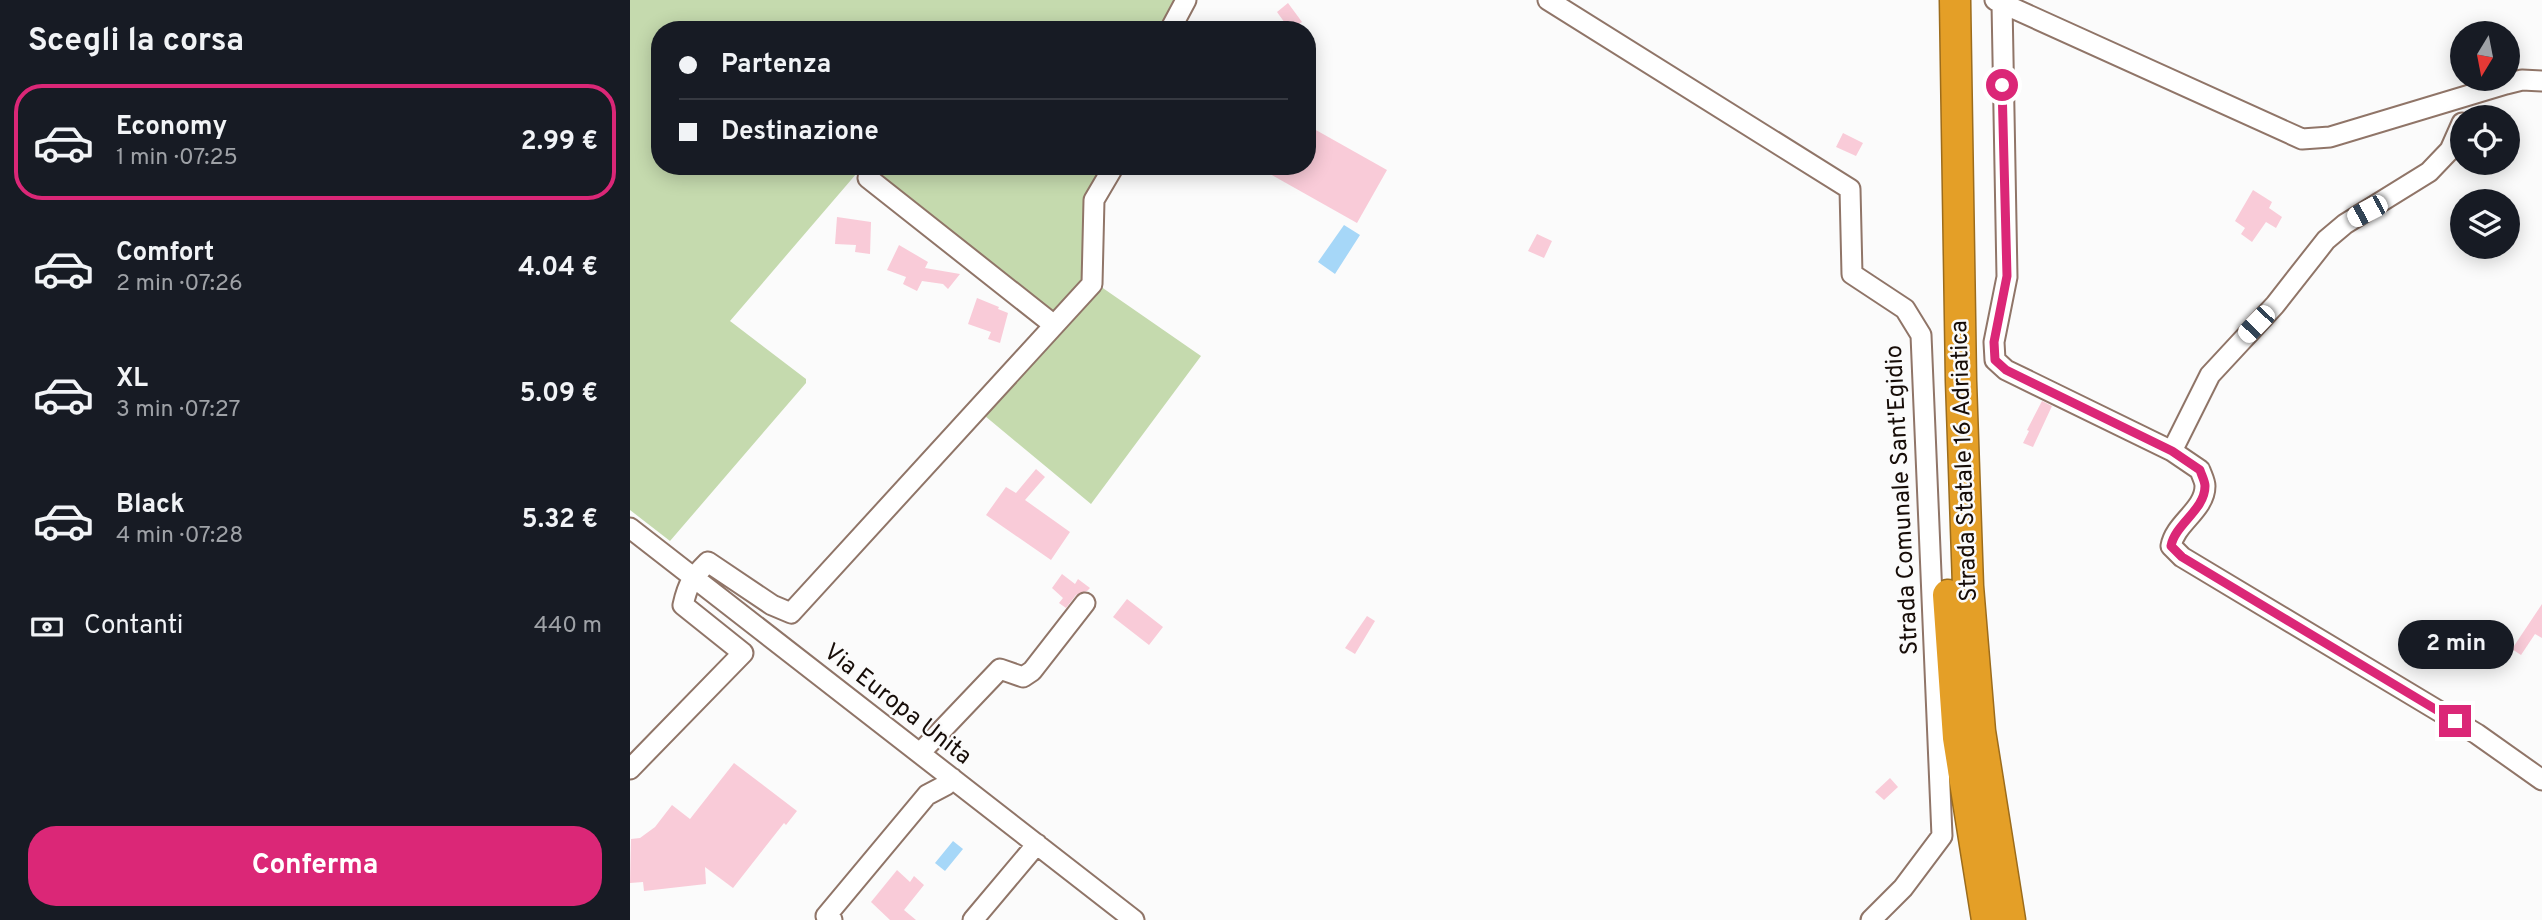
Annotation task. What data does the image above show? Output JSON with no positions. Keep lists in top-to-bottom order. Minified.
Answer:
{"streets":{"highway":["Strada Statale 16 Adriatica"],"street":["Strada Comunale Sant'Egidio","Via Europa Unita"]},"north":"bottom","page":{"heading":"Scegli la corsa","banner":["Partenza","Destinazione"],"list":[{"name":"Economy","note":"1 min · 07:25","value":"2.99 €"},{"name":"Comfort","note":"2 min · 07:26","value":"4.04 €"},{"name":"XL","note":"3 min · 07:27","value":"5.09 €"},{"name":"Black","note":"4 min · 07:28","value":"5.32 €"}],"pay":["Contanti","440 m"],"bubble":"2 min","buttons":"Conferma"}}
